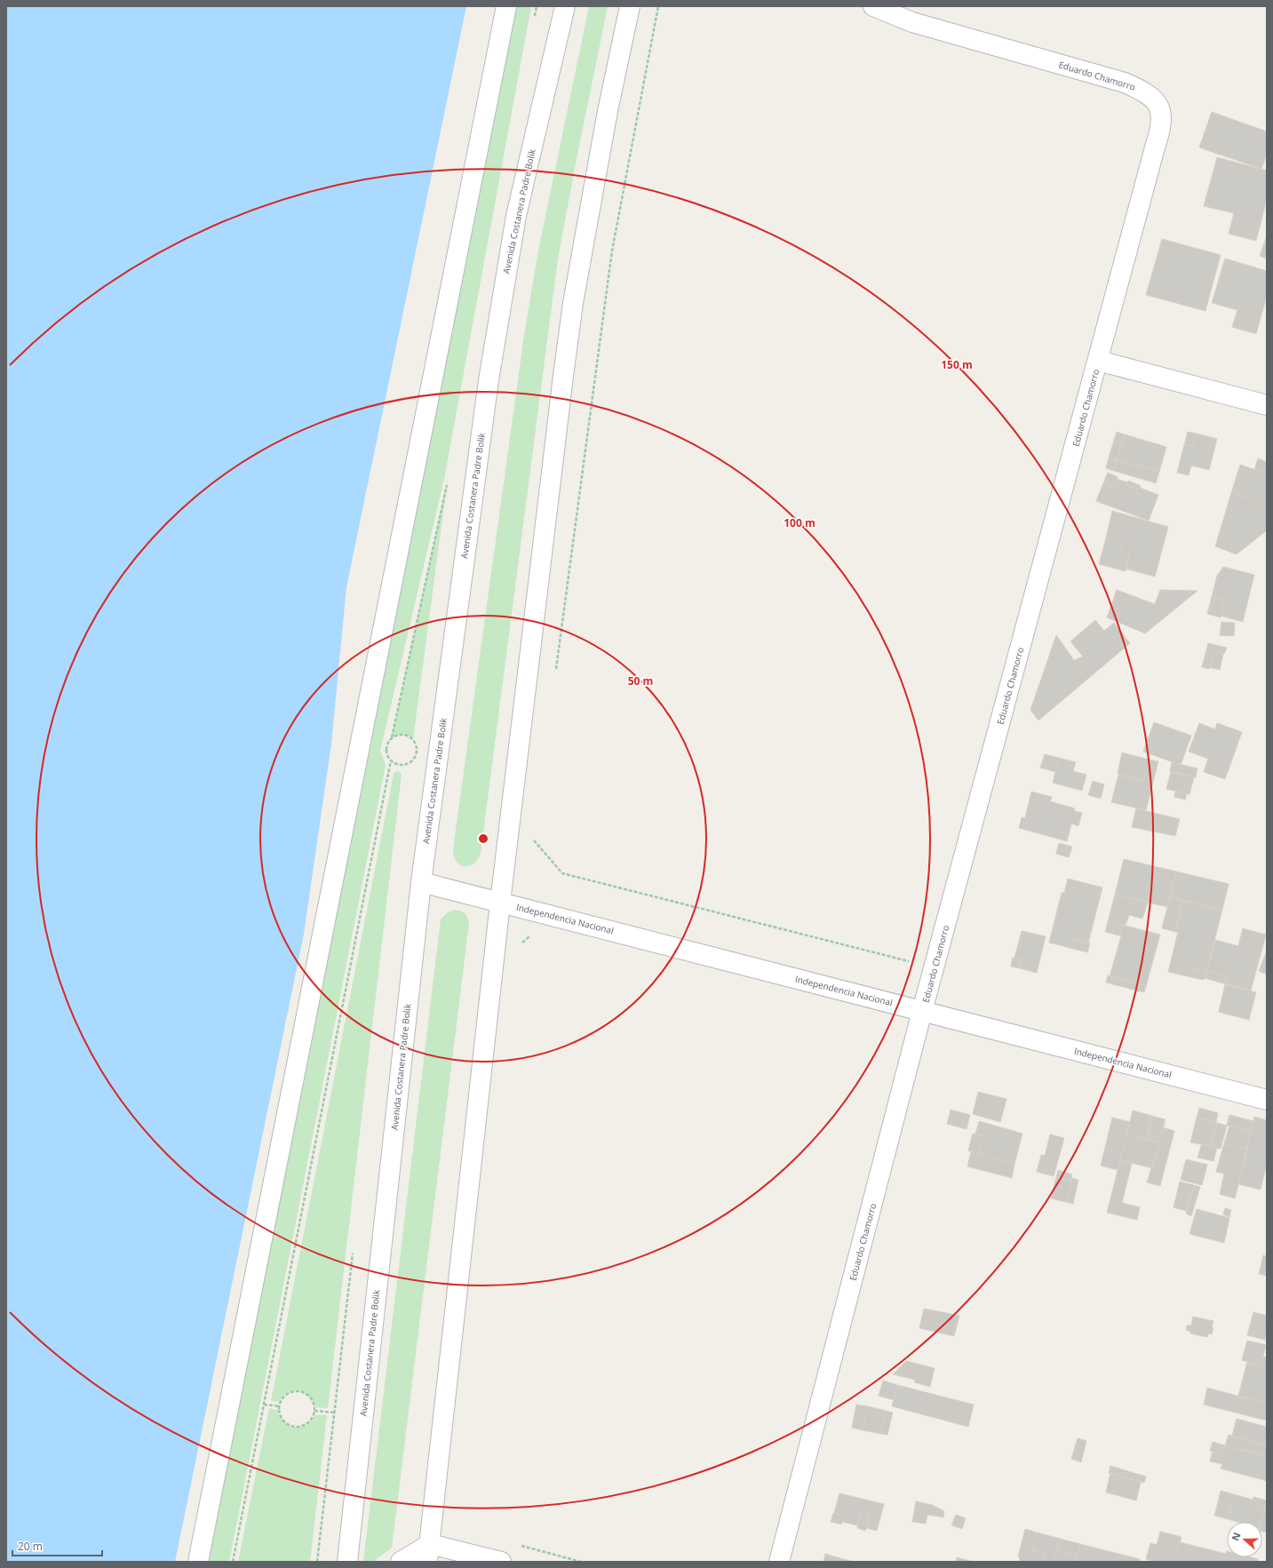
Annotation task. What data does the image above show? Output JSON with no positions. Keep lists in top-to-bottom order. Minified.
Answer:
{"streets":{"street":["Eduardo Chamorro","Avenida Costanera Padre Bolik","Independencia Nacional"]},"crossings":[["Eduardo Chamorro","Independencia Nacional"],["Avenida Costanera Padre Bolik","Independencia Nacional"]],"scale_bar":"20 m","north":"left","rings":["150 m","100 m","50 m"]}
